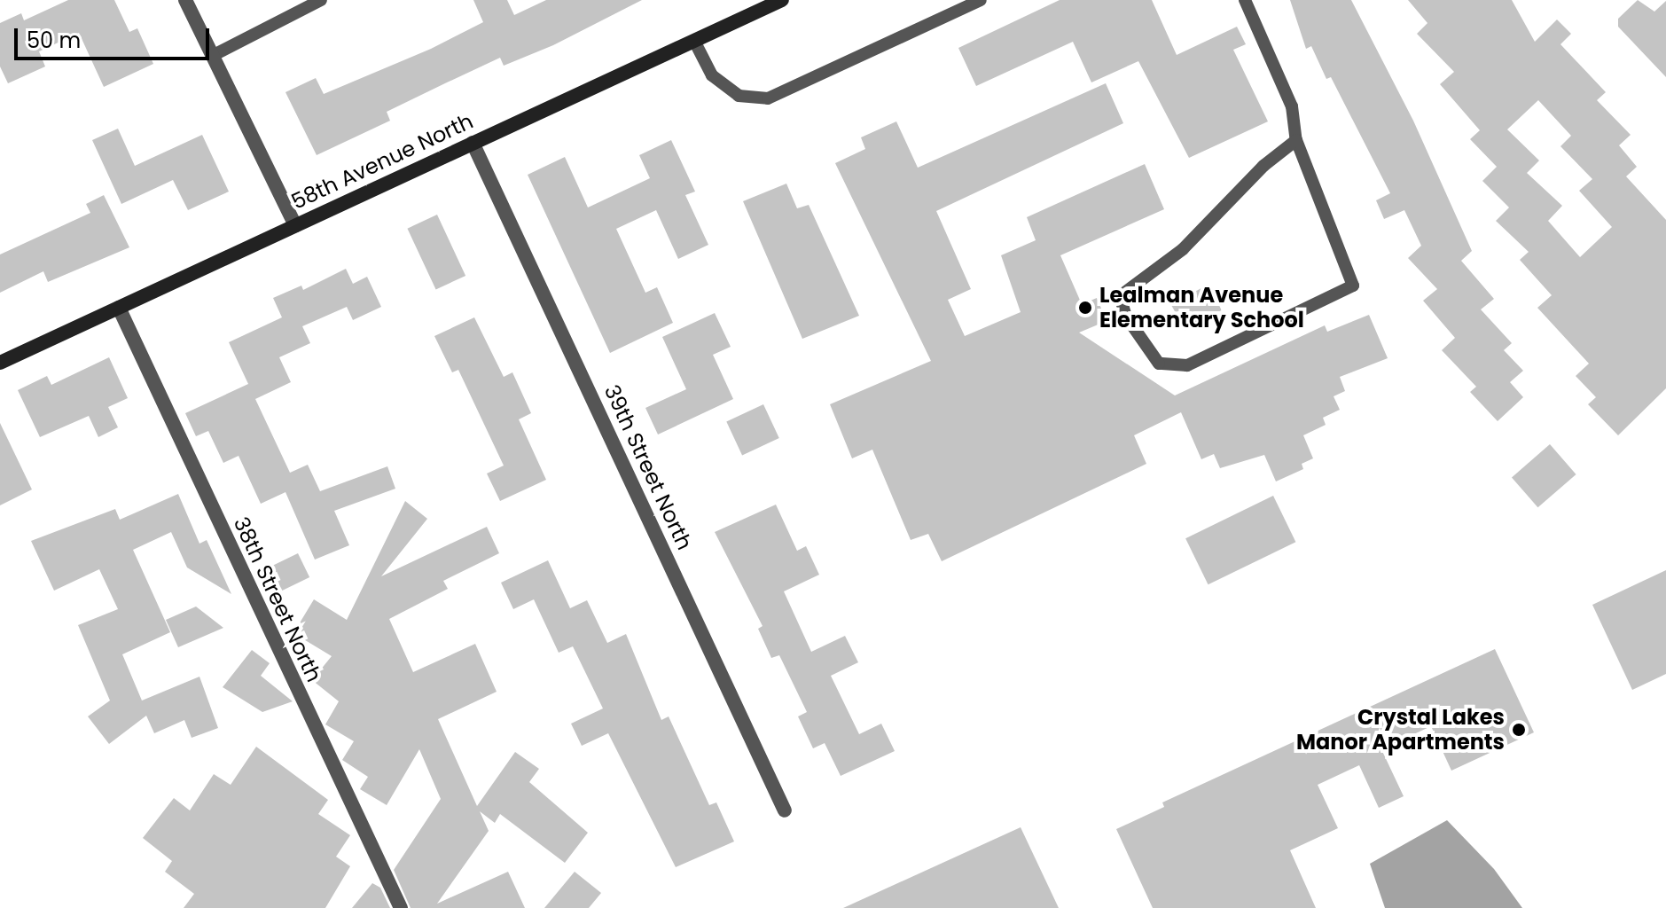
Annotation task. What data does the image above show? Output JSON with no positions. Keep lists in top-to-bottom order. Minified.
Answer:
{"streets":{"street":["58th Avenue North","39th Street North","38th Street North"]},"crossings":[["58th Avenue North","39th Street North"],["58th Avenue North","38th Street North"]],"places":["Lealman Avenue Elementary School","Crystal Lakes Manor Apartments"],"scale_bar":"50 m"}
